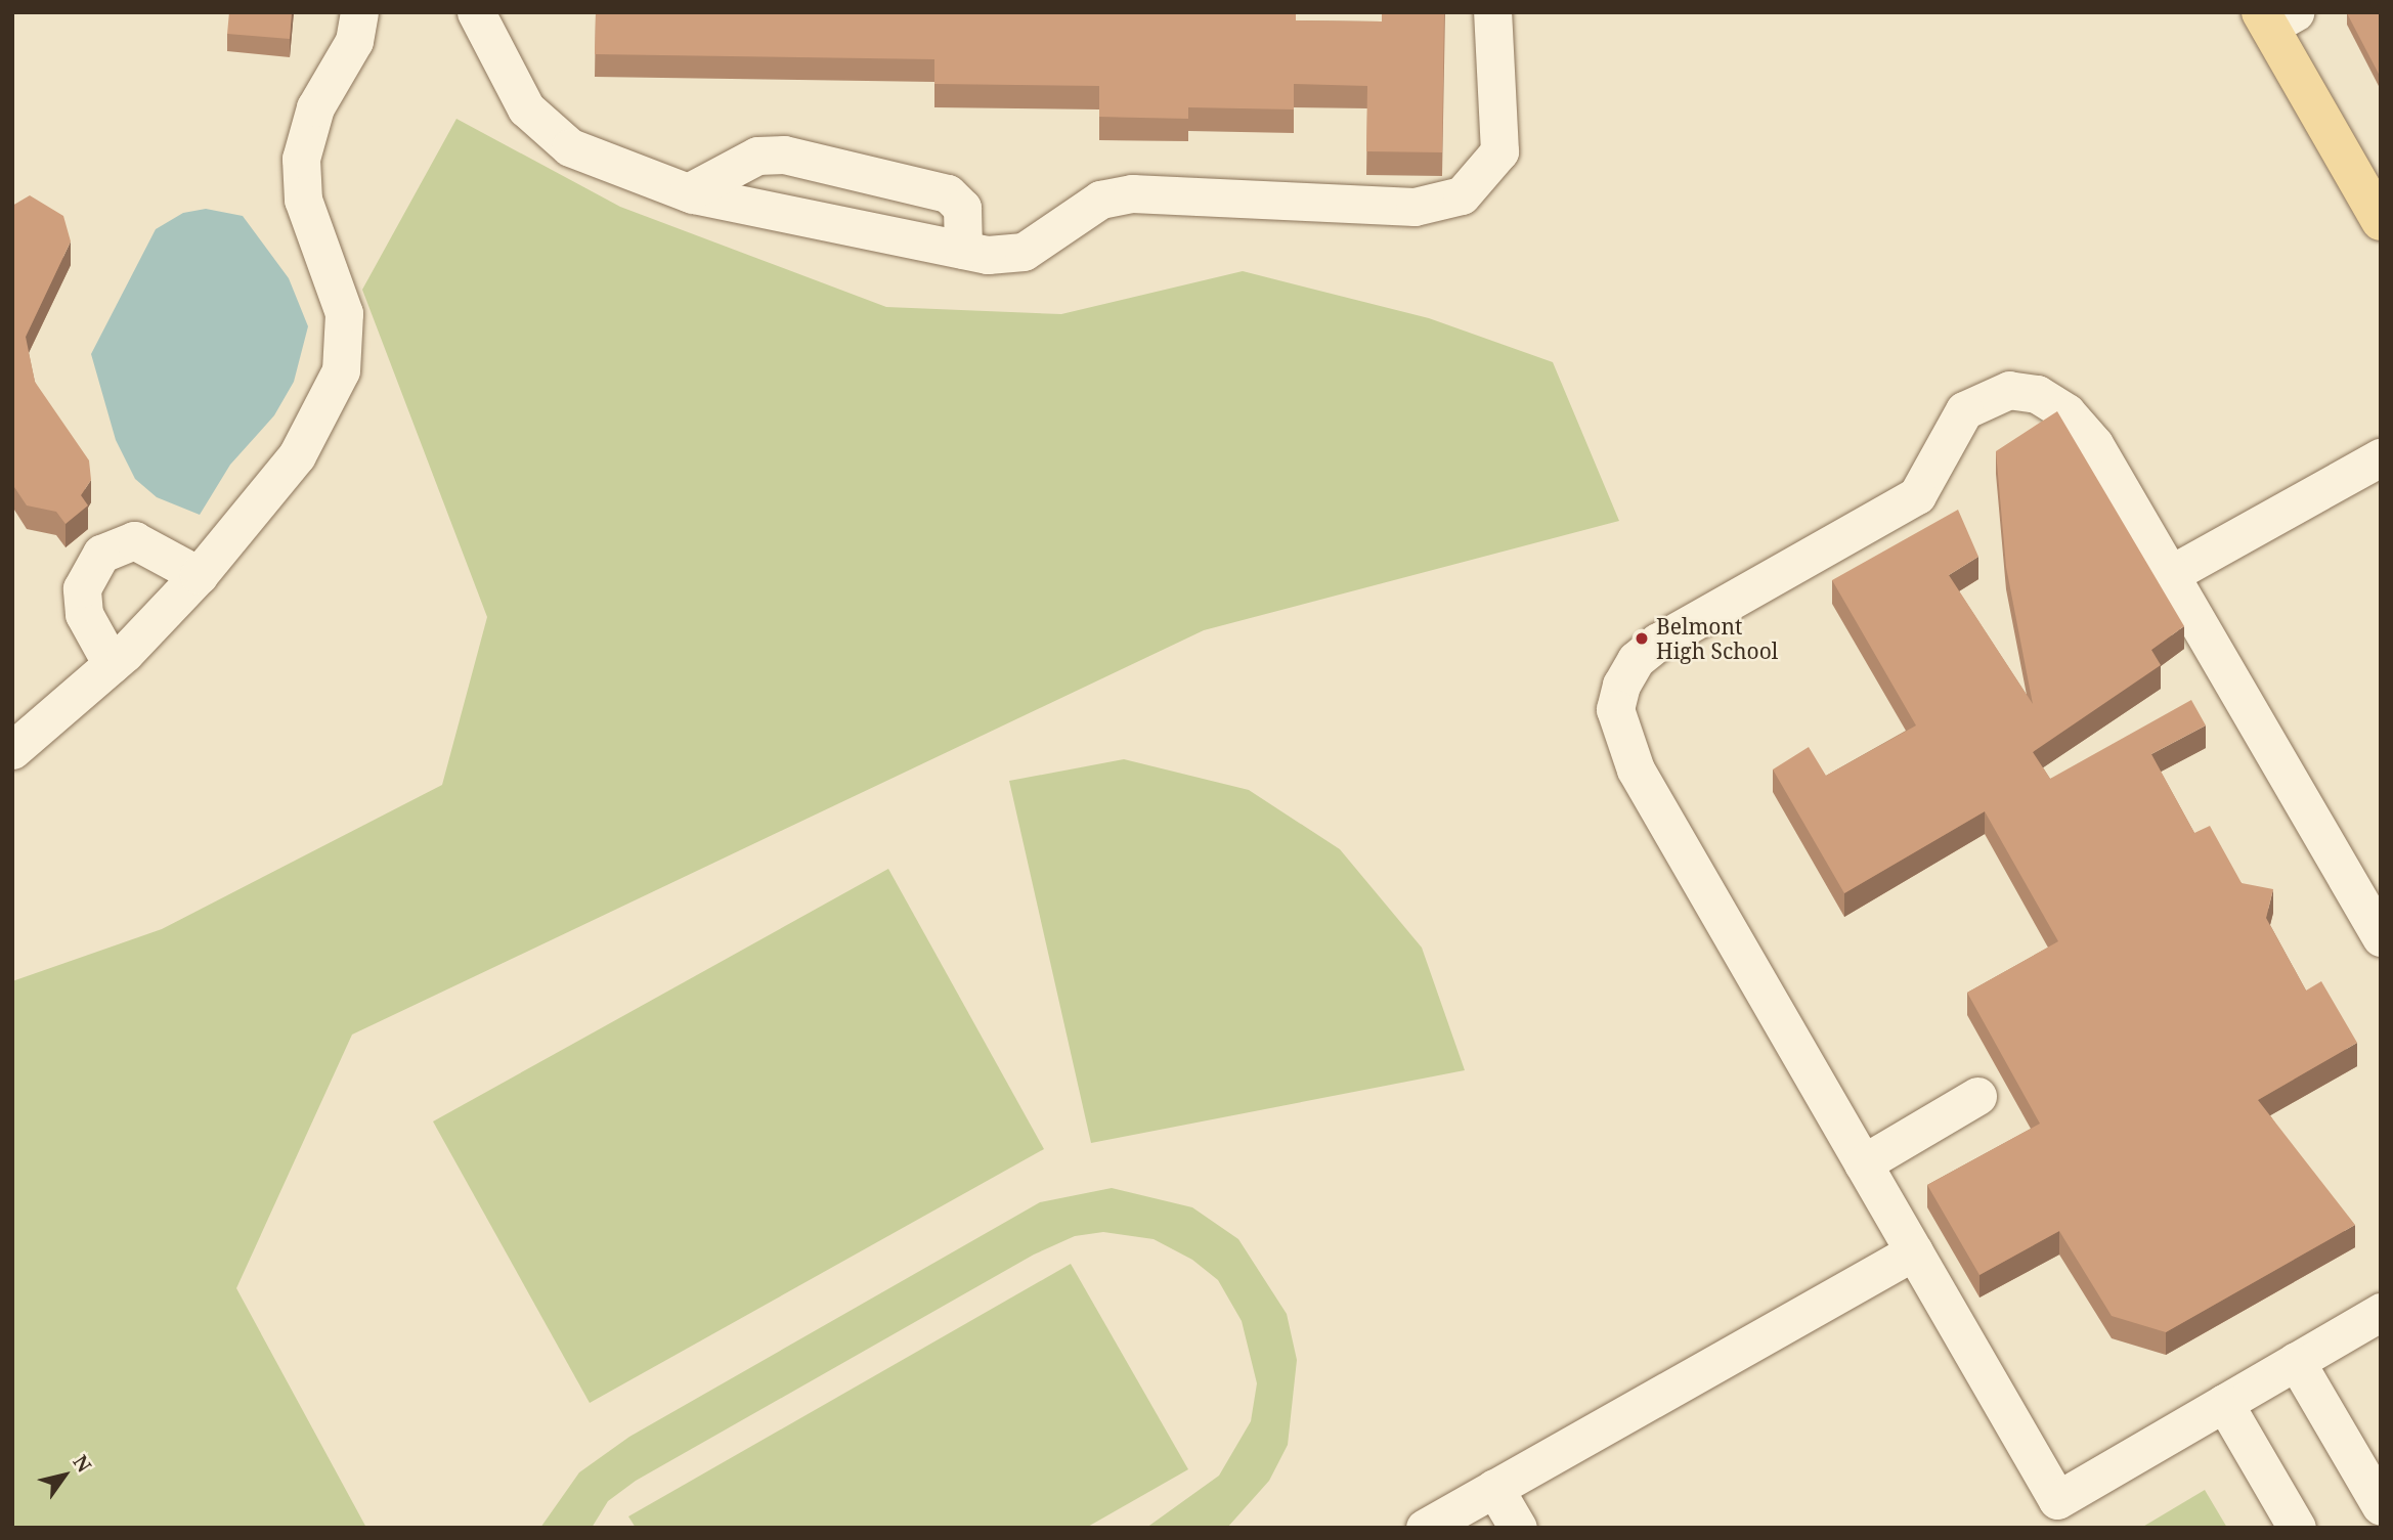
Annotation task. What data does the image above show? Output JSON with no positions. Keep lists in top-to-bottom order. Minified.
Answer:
{"places":["Belmont High School"],"north":"top right"}
